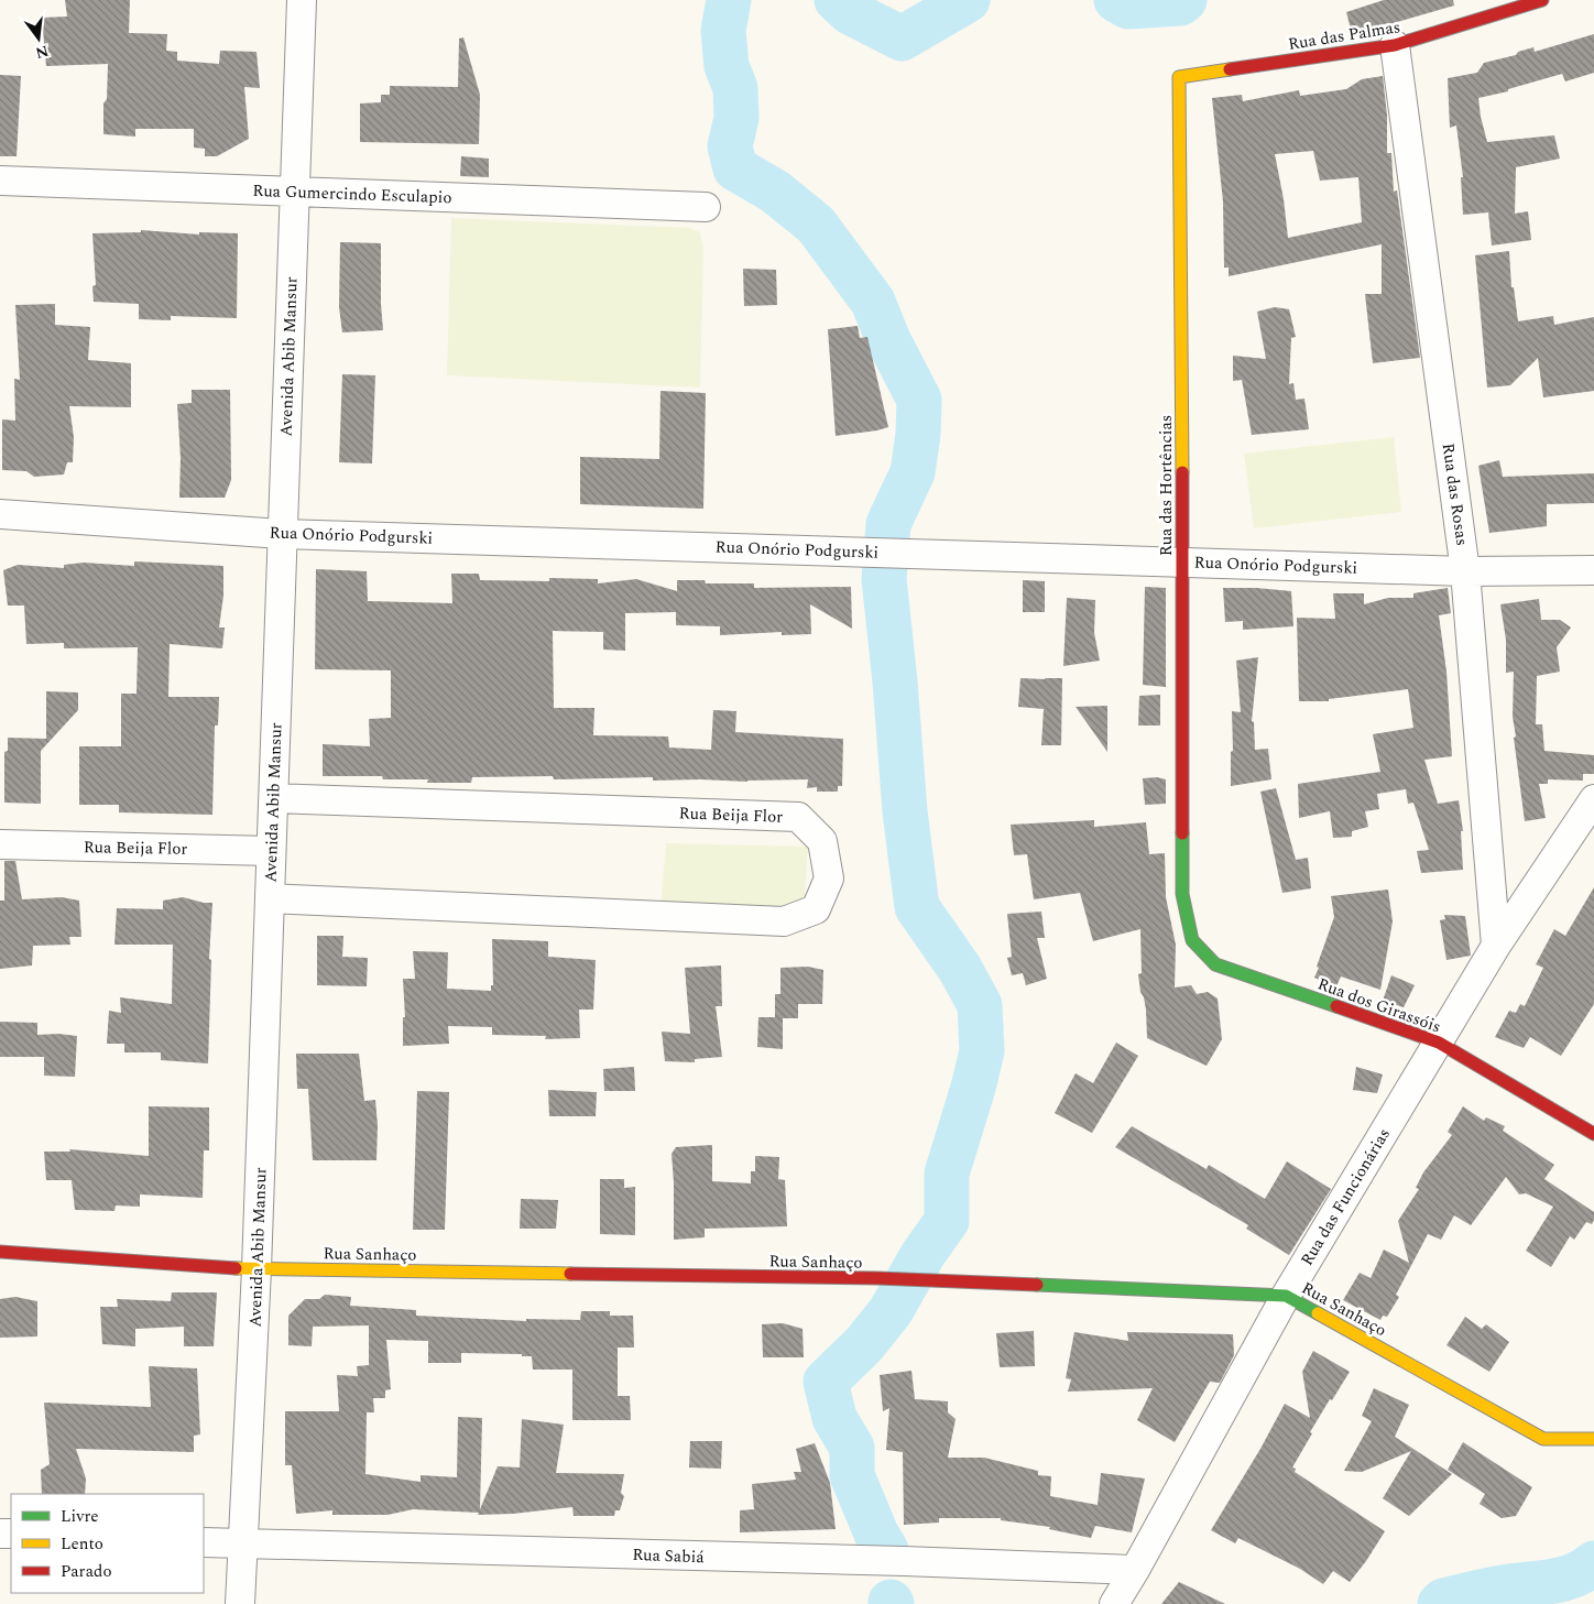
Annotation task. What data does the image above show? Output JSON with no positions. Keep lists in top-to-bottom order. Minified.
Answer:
{"streets":{"street":["Rua das Palmas","Rua Gumercindo Esculapio","Avenida Abib Mansur","Rua das Hortências","Rua das Rosas","Rua Onório Podgurski","Rua Beija Flor","Rua dos Girassóis","Rua das Funcionárias","Rua Sanhaço","Rua Sabiá"]},"crossings":[["Rua das Palmas","Rua das Hortências"],["Rua das Palmas","Rua das Rosas"],["Rua Gumercindo Esculapio","Avenida Abib Mansur"],["Avenida Abib Mansur","Rua Onório Podgurski"],["Avenida Abib Mansur","Rua Beija Flor"],["Avenida Abib Mansur","Rua Sanhaço"],["Avenida Abib Mansur","Rua Sabiá"],["Rua das Hortências","Rua Onório Podgurski"],["Rua das Hortências","Rua dos Girassóis"],["Rua das Rosas","Rua Onório Podgurski"],["Rua das Rosas","Rua das Funcionárias"],["Rua dos Girassóis","Rua das Funcionárias"],["Rua das Funcionárias","Rua Sanhaço"],["Rua das Funcionárias","Rua Sabiá"]],"legend":["Livre","Lento","Parado"],"north":"bottom"}
